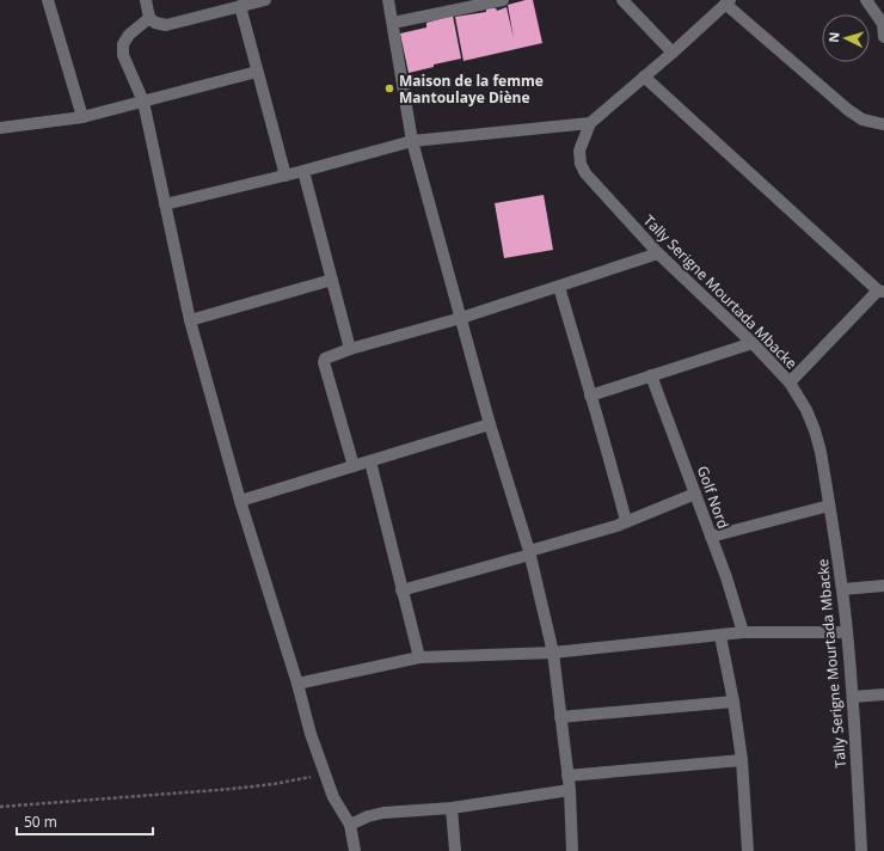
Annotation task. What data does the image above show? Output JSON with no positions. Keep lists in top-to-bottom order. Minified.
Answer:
{"streets":{"street":["Tally Serigne Mourtada Mbacke","Golf Nord"]},"places":["Maison de la femme Mantoulaye Diène"],"scale_bar":"50 m","north":"left"}
